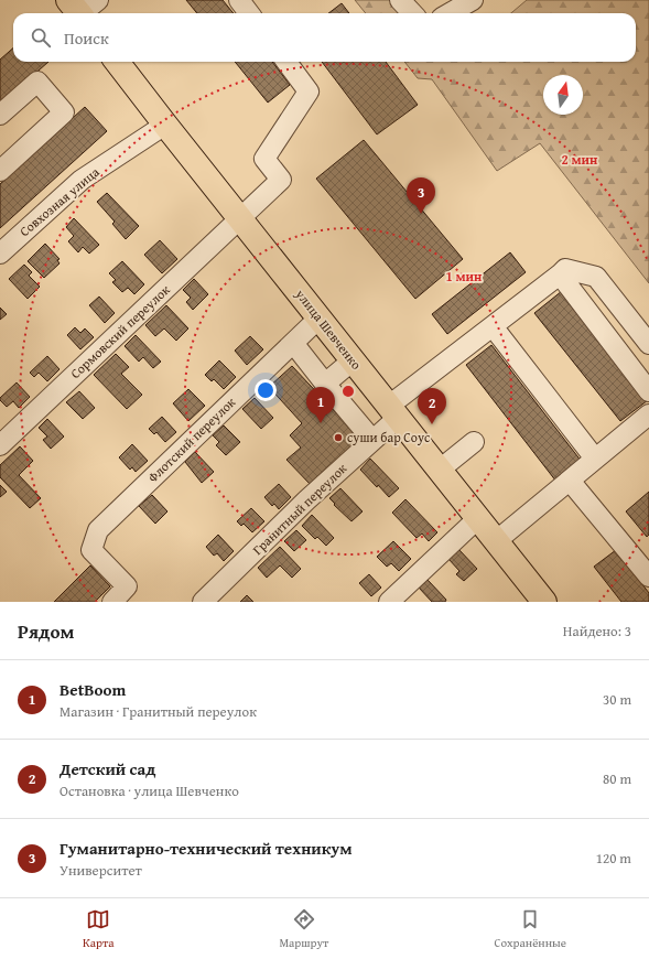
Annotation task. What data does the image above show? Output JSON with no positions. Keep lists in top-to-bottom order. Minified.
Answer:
{"streets":{"main road":["улица Шевченко"],"street":["Совхозная улица","Сормовский переулок","Флотский переулок","Гранитный переулок"]},"crossings":[["Совхозная улица","улица Шевченко"],["улица Шевченко","Сормовский переулок"],["улица Шевченко","Флотский переулок"],["улица Шевченко","Гранитный переулок"]],"places":["суши бар Соус"],"north":"top","page":{"search":"Поиск","pins":["3","1","2"],"heading":["Рядом","Найдено: 3"],"list":[{"mark":"1","name":"BetBoom","note":"Магазин · Гранитный переулок","value":"30 m"},{"mark":"2","name":"Детский сад","note":"Остановка · улица Шевченко","value":"80 m"},{"mark":"3","name":"Гуманитарно-технический техникум","note":"Университет","value":"120 m"}],"nav":["Карта","Маршрут","Сохранённые"]},"rings":["2 мин","1 мин"]}
